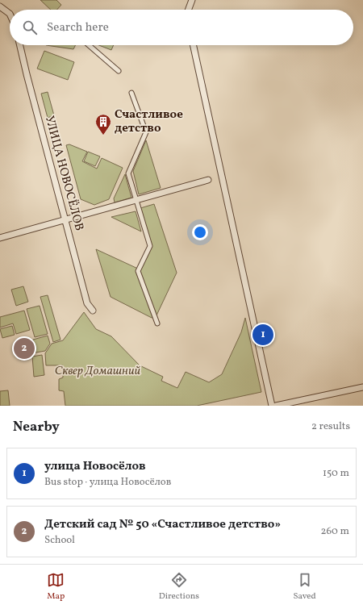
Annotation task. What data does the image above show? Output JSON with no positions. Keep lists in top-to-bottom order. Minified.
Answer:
{"streets":{"street":["УЛИЦА НОВОСЁЛОВ"]},"parks":["Сквер Домашний"],"places":{"building":["Счастливое детство"]},"page":{"search":"Search here","pins":["1","2"],"heading":["Nearby","2 results"],"list":[{"mark":"1","name":"улица Новосёлов","note":"Bus stop · улица Новосёлов","value":"150 m"},{"mark":"2","name":"Детский сад № 50 «Счастливое детство»","note":"School","value":"260 m"}],"nav":["Map","Directions","Saved"]}}
